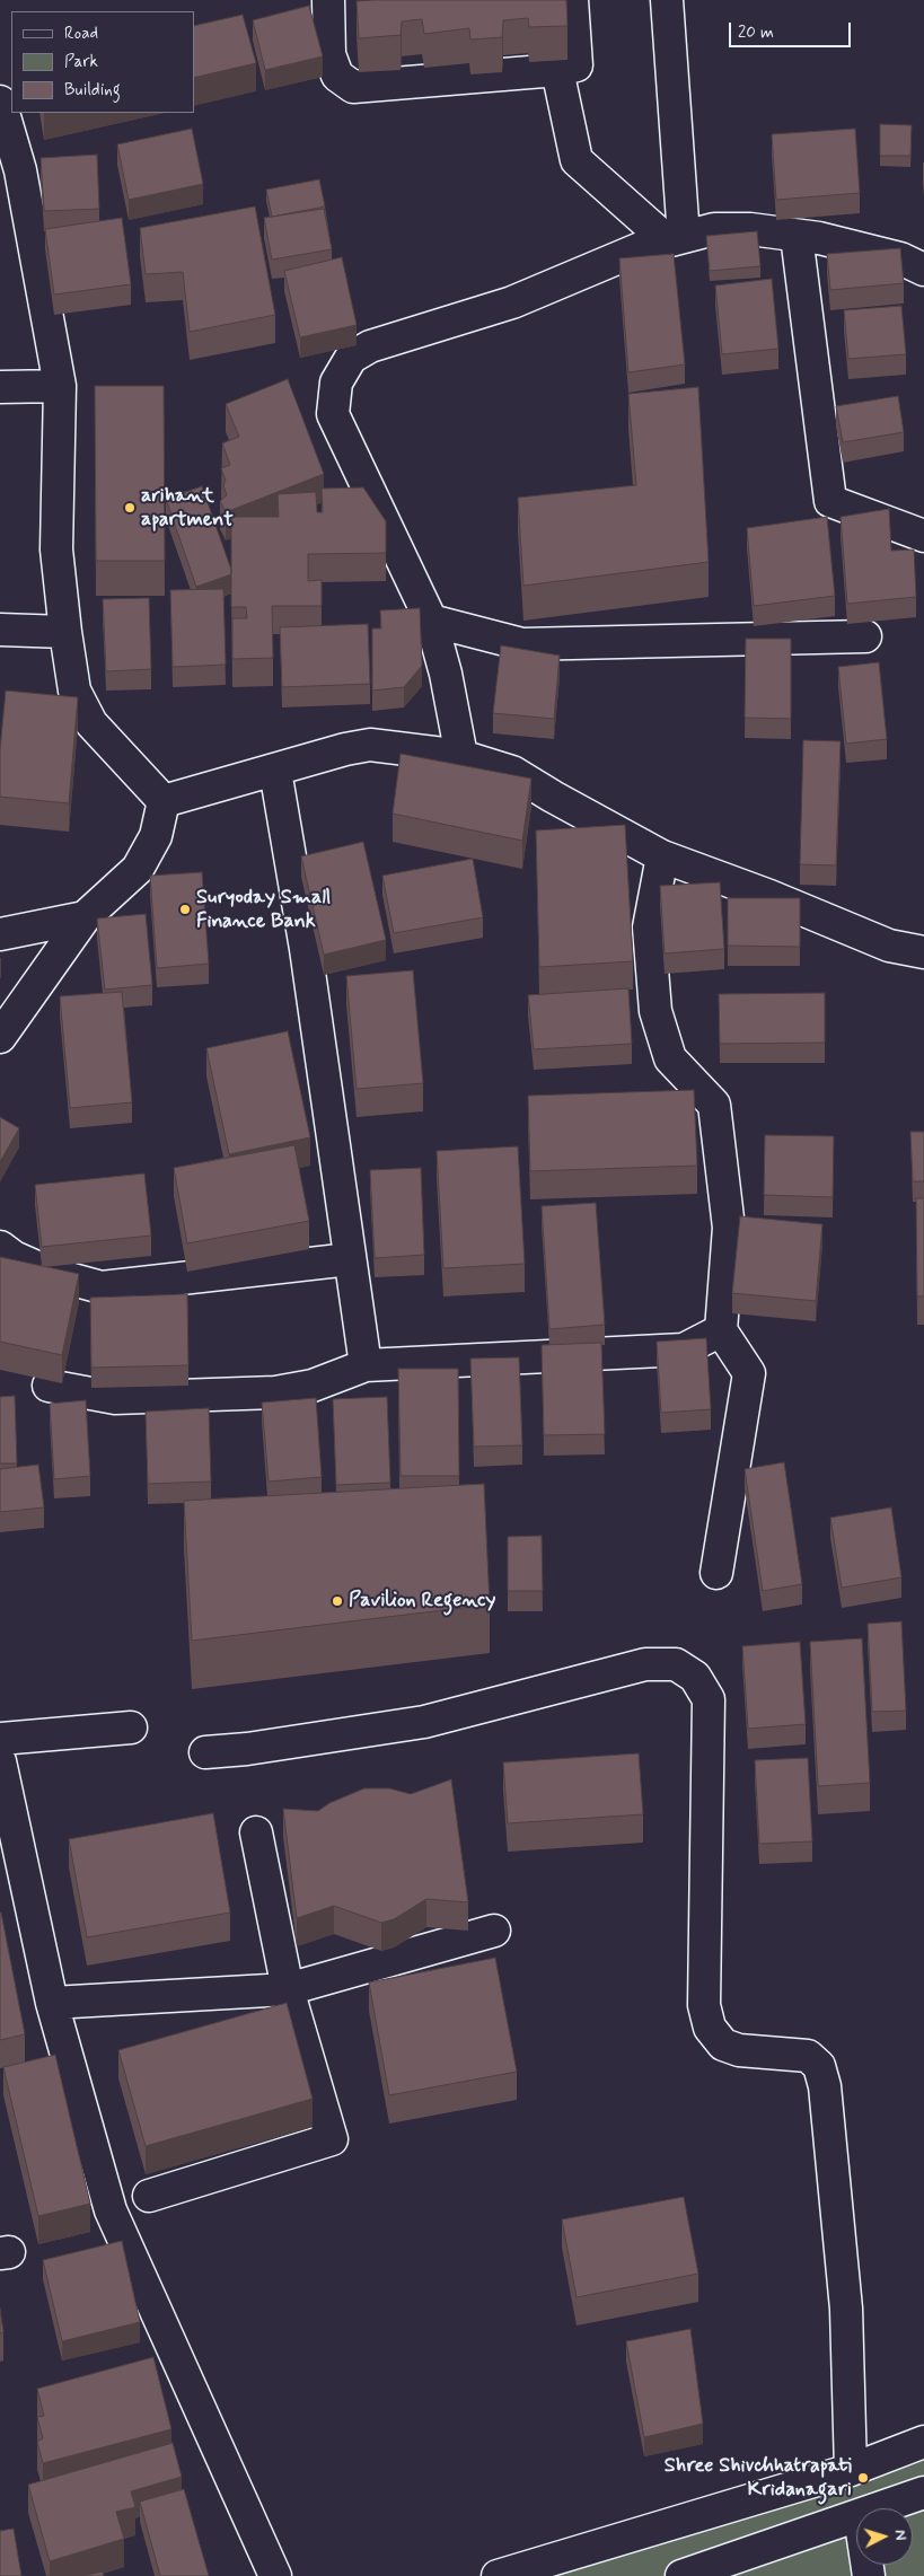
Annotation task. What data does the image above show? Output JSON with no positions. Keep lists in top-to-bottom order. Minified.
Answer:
{"places":["arihant apartment","Suryoday Small Finance Bank","Pavilion Regency","Shree Shivchhatrapati Kridanagari"],"legend":["Road","Park","Building"],"scale_bar":"20 m","north":"right"}
